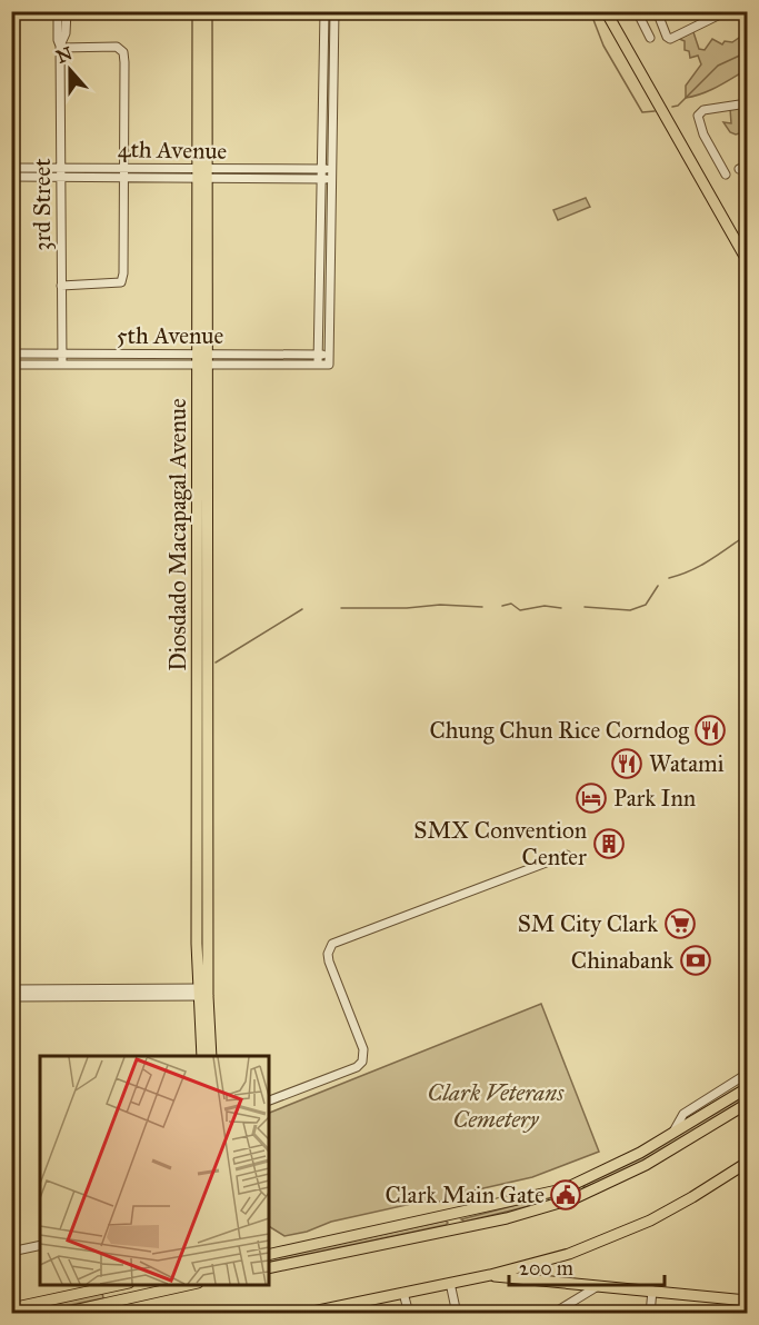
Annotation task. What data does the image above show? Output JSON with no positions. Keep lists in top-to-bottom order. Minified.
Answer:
{"streets":{"main road":["Diosdado Macapagal Avenue"],"street":["4th Avenue","3rd Street","5th Avenue"]},"crossings":[["4th Avenue","3rd Street"],["4th Avenue","Diosdado Macapagal Avenue"],["3rd Street","5th Avenue"],["5th Avenue","Diosdado Macapagal Avenue"]],"parks":["Clark Veterans Cemetery"],"places":{"restaurant":["Chung Chun Rice Corndog","Watami"],"hotel":["Park Inn"],"building":["SMX Convention Center"],"supermarket":["SM City Clark"],"bank":["Chinabank"],"public building":["Clark Main Gate"]},"scale_bar":"200 m","north":"top"}
